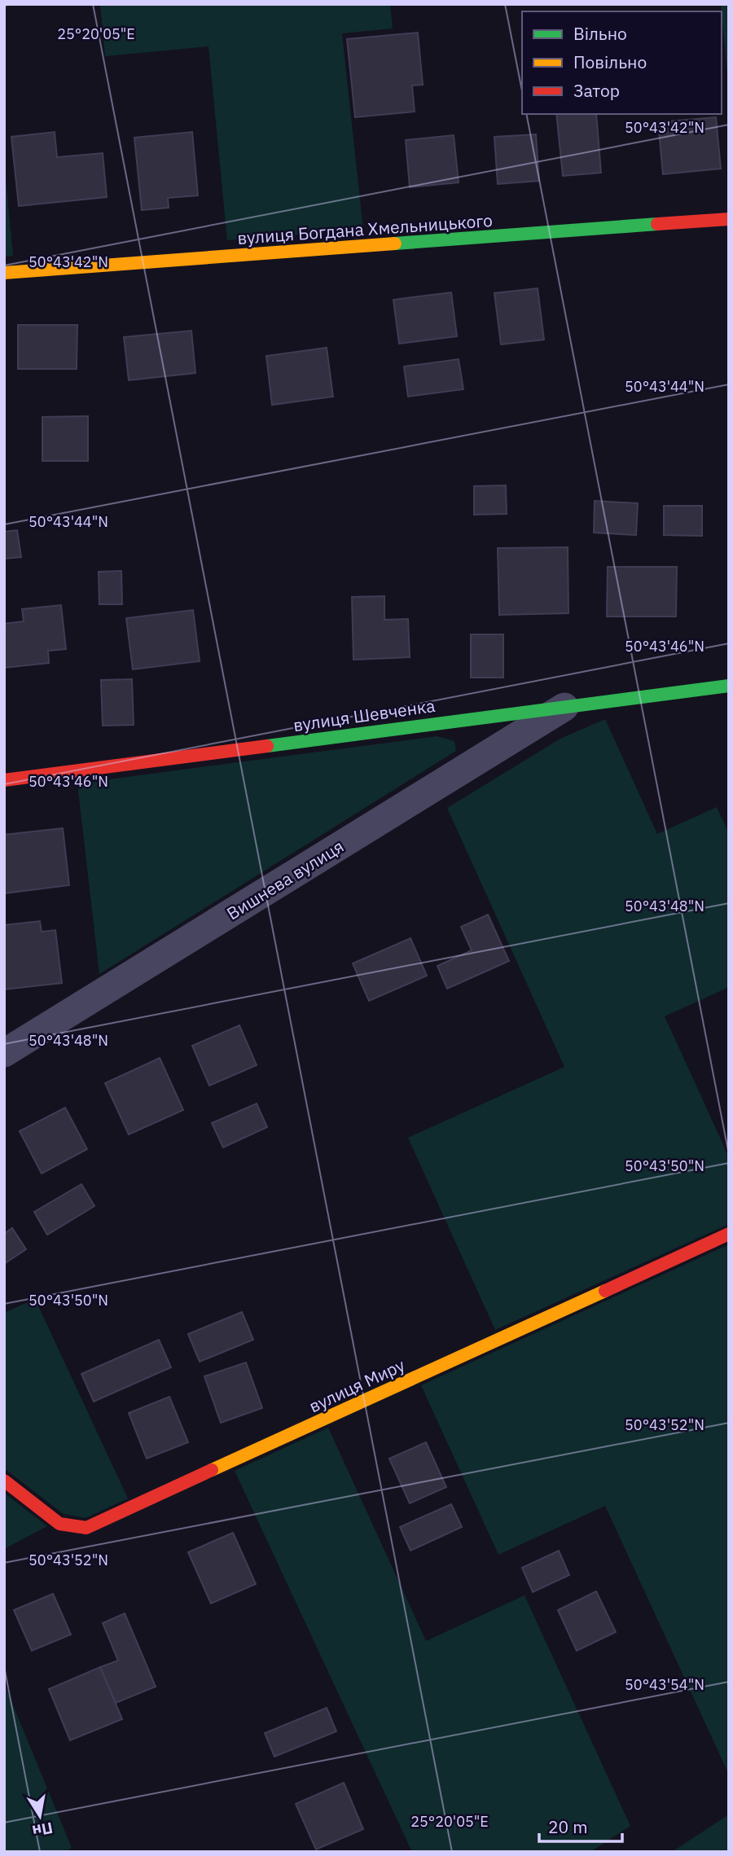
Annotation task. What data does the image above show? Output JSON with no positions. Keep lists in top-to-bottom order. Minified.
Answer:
{"streets":{"street":["вулиця Богдана Хмельницького","вулиця Шевченка","Вишнева вулиця","вулиця Миру"]},"crossings":[["вулиця Шевченка","Вишнева вулиця"]],"legend":["Вільно","Повільно","Затор"],"scale_bar":"20 m","north":"bottom","coordinates":["25°20'05\"E","50°43'42\"N","50°43'44\"N","50°43'46\"N","50°43'48\"N","50°43'50\"N","50°43'52\"N","50°43'54\"N"]}
